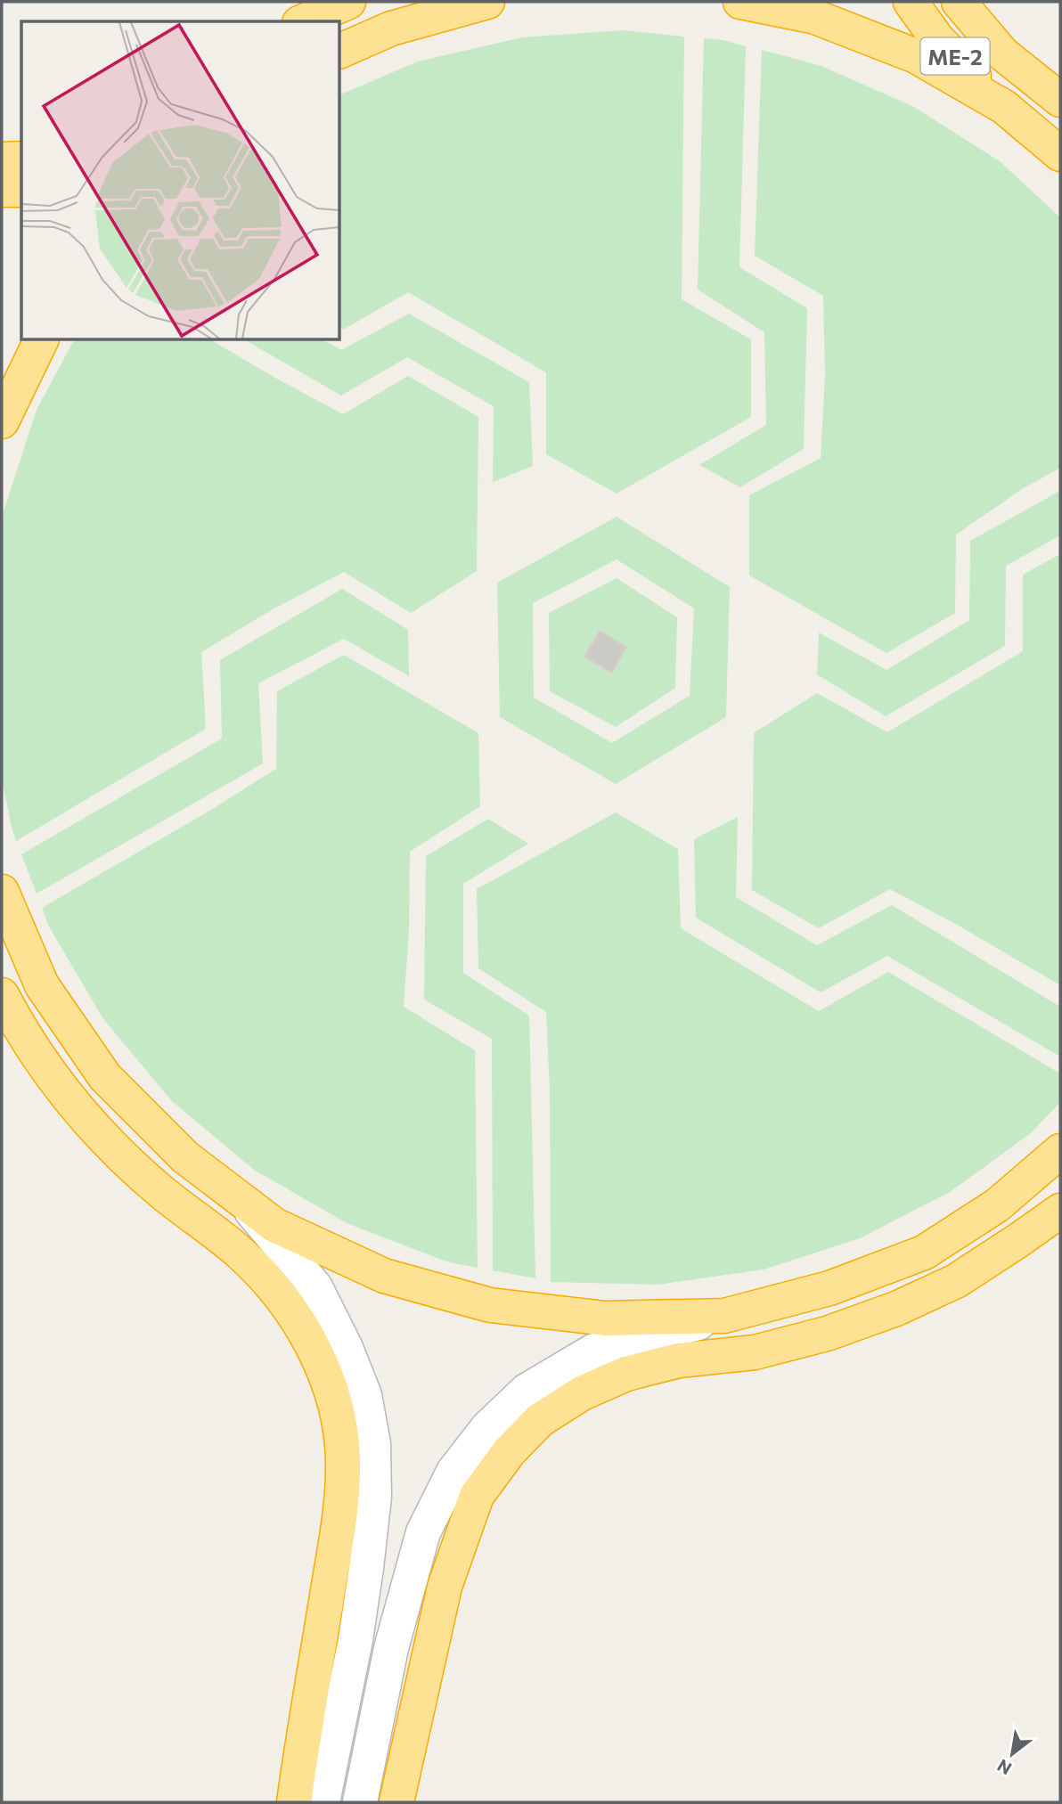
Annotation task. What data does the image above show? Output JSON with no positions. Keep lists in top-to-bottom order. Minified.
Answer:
{"streets":{"highway":["ME-2"]},"north":"bottom left"}
